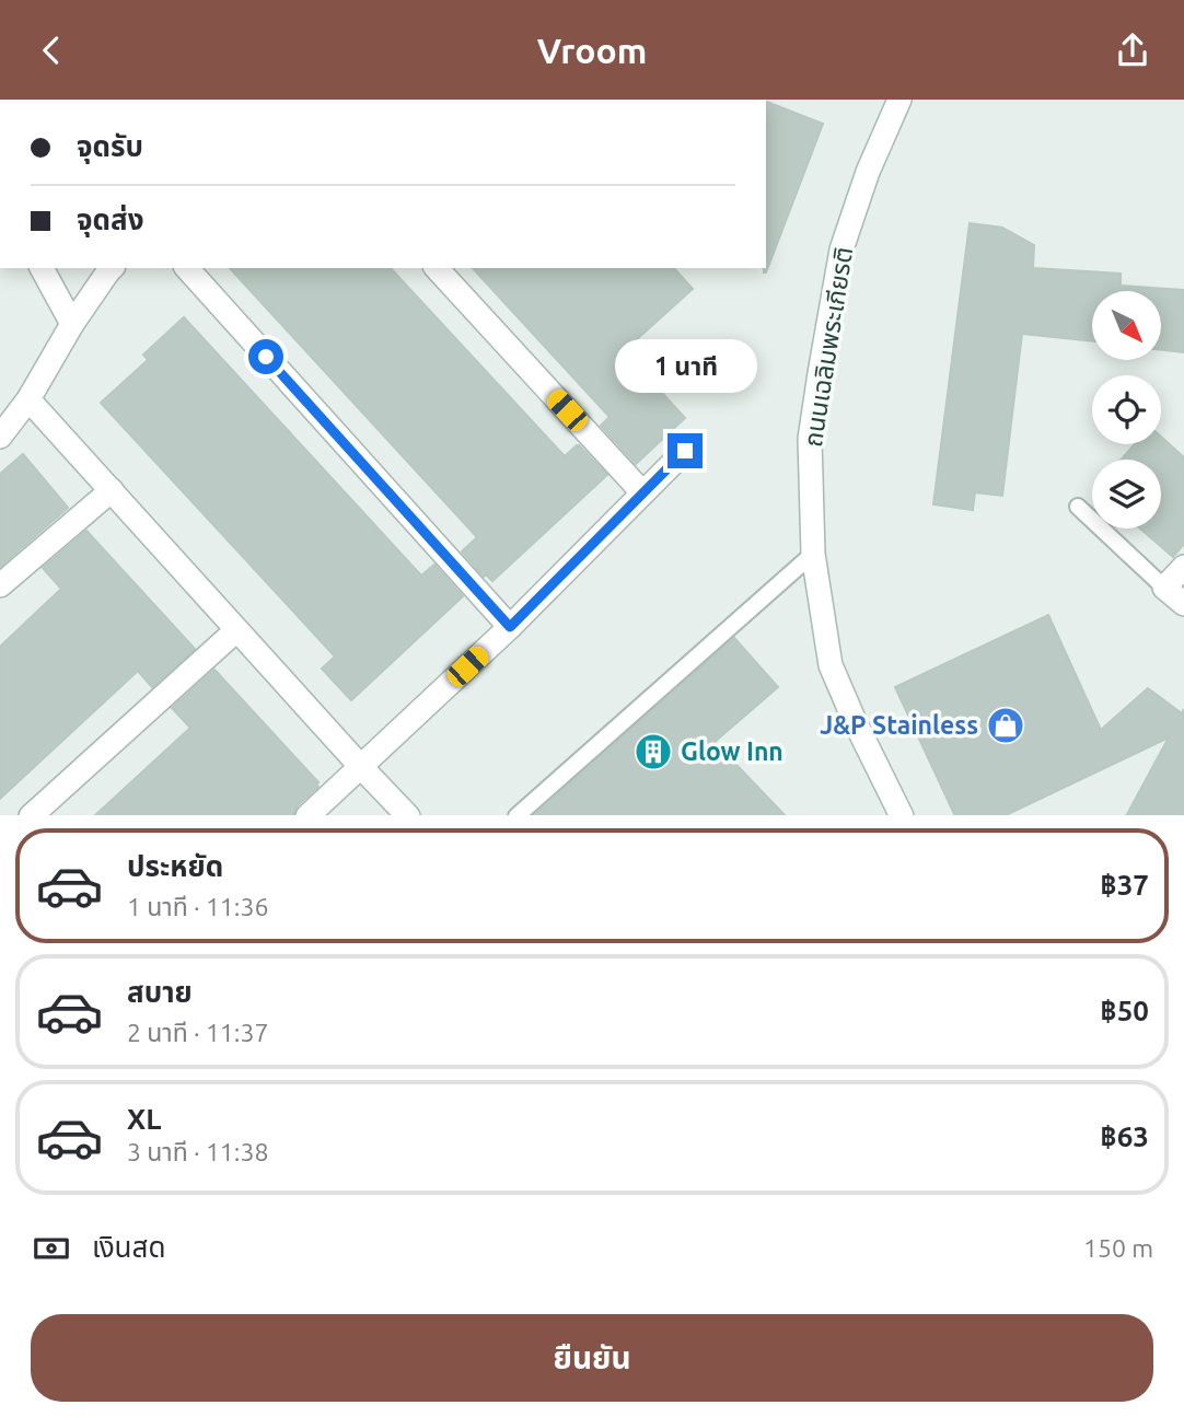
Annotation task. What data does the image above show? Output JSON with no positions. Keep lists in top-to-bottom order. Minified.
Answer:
{"streets":{"street":["ถนนเฉลิมพระเกียรติ"]},"places":{"shop":["J&P Stainless"],"building":["Glow Inn"]},"north":"bottom right","page":{"header":"Vroom","banner":["จุดรับ","จุดส่ง"],"bubble":"1 นาที","list":[{"name":"ประหยัด","note":"1 นาที · 11:36","value":"฿37"},{"name":"สบาย","note":"2 นาที · 11:37","value":"฿50"},{"name":"XL","note":"3 นาที · 11:38","value":"฿63"}],"pay":["เงินสด","150 m"],"buttons":"ยืนยัน"}}
